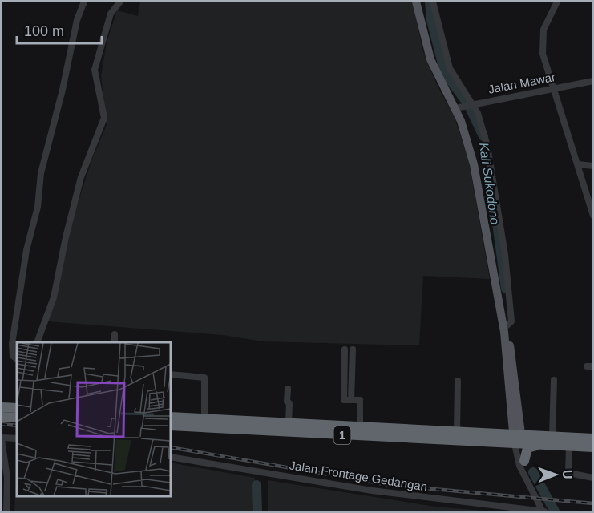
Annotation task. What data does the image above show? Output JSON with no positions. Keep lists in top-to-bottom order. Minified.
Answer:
{"streets":{"highway":["1"],"street":["Jalan Mawar","Jalan Frontage Gedangan"]},"water":["Kali Sukodono"],"scale_bar":"100 m","north":"right"}
